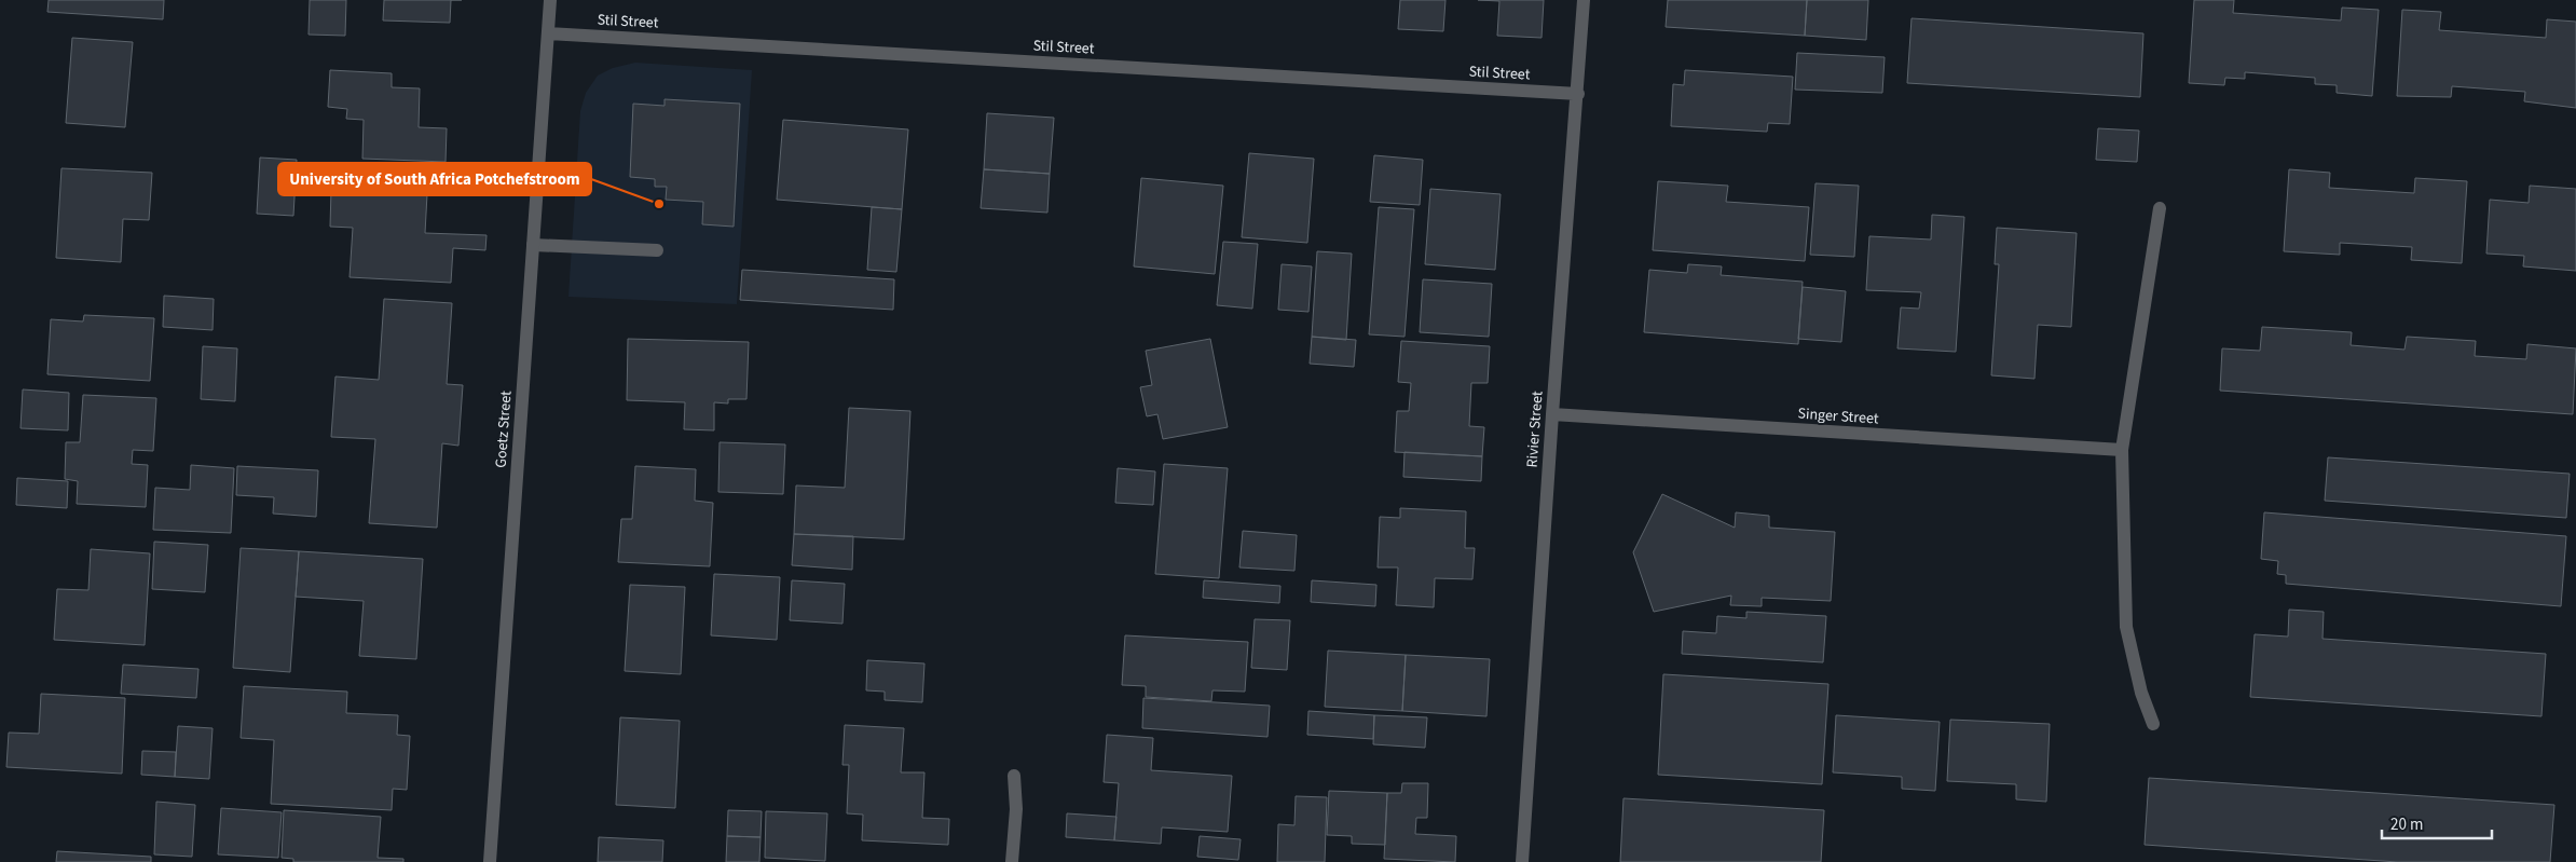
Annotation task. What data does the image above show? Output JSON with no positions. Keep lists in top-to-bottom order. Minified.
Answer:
{"streets":{"street":["Stil Street","Singer Street","Goetz Street","Rivier Street"]},"crossings":[["Stil Street","Goetz Street"],["Stil Street","Rivier Street"],["Singer Street","Rivier Street"]],"places":["University of South Africa Potchefstroom"],"scale_bar":"20 m"}
